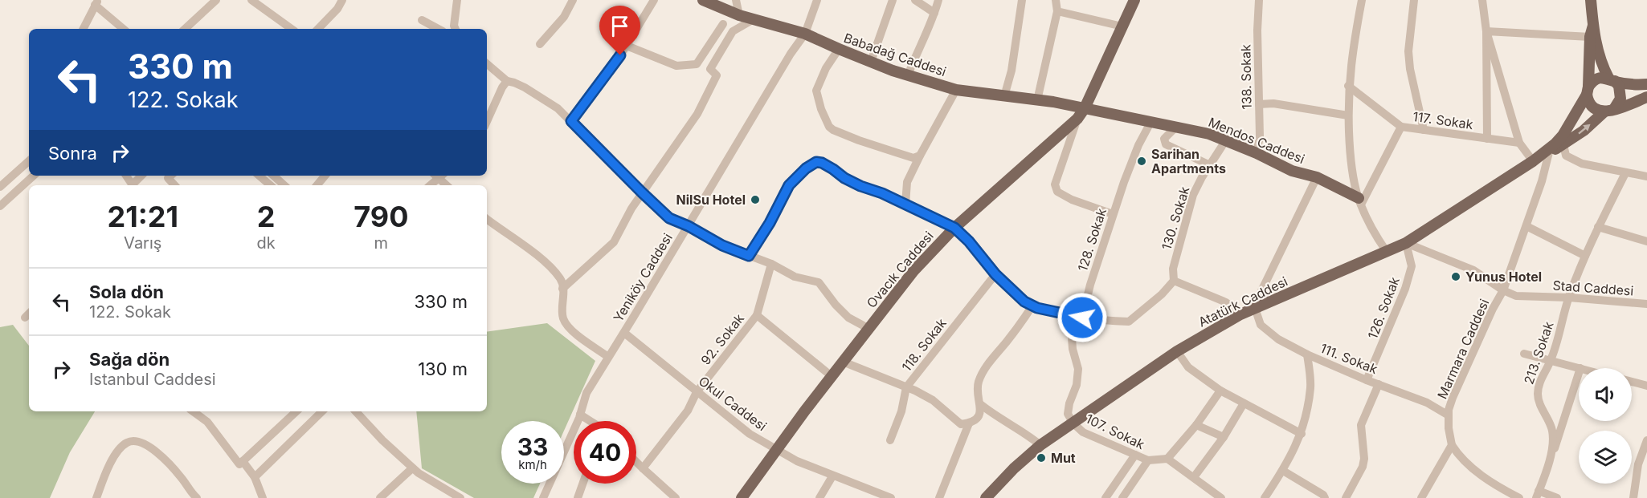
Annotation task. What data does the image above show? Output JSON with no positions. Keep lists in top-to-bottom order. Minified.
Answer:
{"streets":{"main road":["Babadağ Caddesi","Mendos Caddesi","Ovacık Caddesi","Atatürk Caddesi"],"street":["138. Sokak","117. Sokak","130. Sokak","128. Sokak","Yeniköy Caddesi","Stad Caddesi","126. Sokak","92. Sokak","118. Sokak","Marmara Caddesi","213. Sokak","111. Sokak","Okul Caddesi","107. Sokak"]},"crossings":[["Babadağ Caddesi","Mendos Caddesi"],["Babadağ Caddesi","Ovacık Caddesi"],["Babadağ Caddesi","Yeniköy Caddesi"],["138. Sokak","Mendos Caddesi"],["Mendos Caddesi","130. Sokak"],["Mendos Caddesi","128. Sokak"],["Mendos Caddesi","Ovacık Caddesi"],["128. Sokak","Atatürk Caddesi"],["128. Sokak","107. Sokak"],["Ovacık Caddesi","Okul Caddesi"],["Yeniköy Caddesi","Okul Caddesi"],["Stad Caddesi","Atatürk Caddesi"],["Stad Caddesi","126. Sokak"],["Stad Caddesi","Marmara Caddesi"],["Stad Caddesi","213. Sokak"],["Atatürk Caddesi","126. Sokak"],["Atatürk Caddesi","111. Sokak"],["Atatürk Caddesi","107. Sokak"],["126. Sokak","111. Sokak"],["92. Sokak","Okul Caddesi"],["Marmara Caddesi","111. Sokak"]],"places":["Sarihan Apartments","NilSu Hotel","Yunus Hotel","Mut"],"page":{"turn":["330 m","122. Sokak"],"then":"Sonra","eta":["21:21","Varış","2","dk","790","m"],"list":[{"name":"Sola dön","note":"122. Sokak","value":"330 m"},{"name":"Sağa dön","note":"Istanbul Caddesi","value":"130 m"}],"speed":"33 km/h","limit":"40"}}
